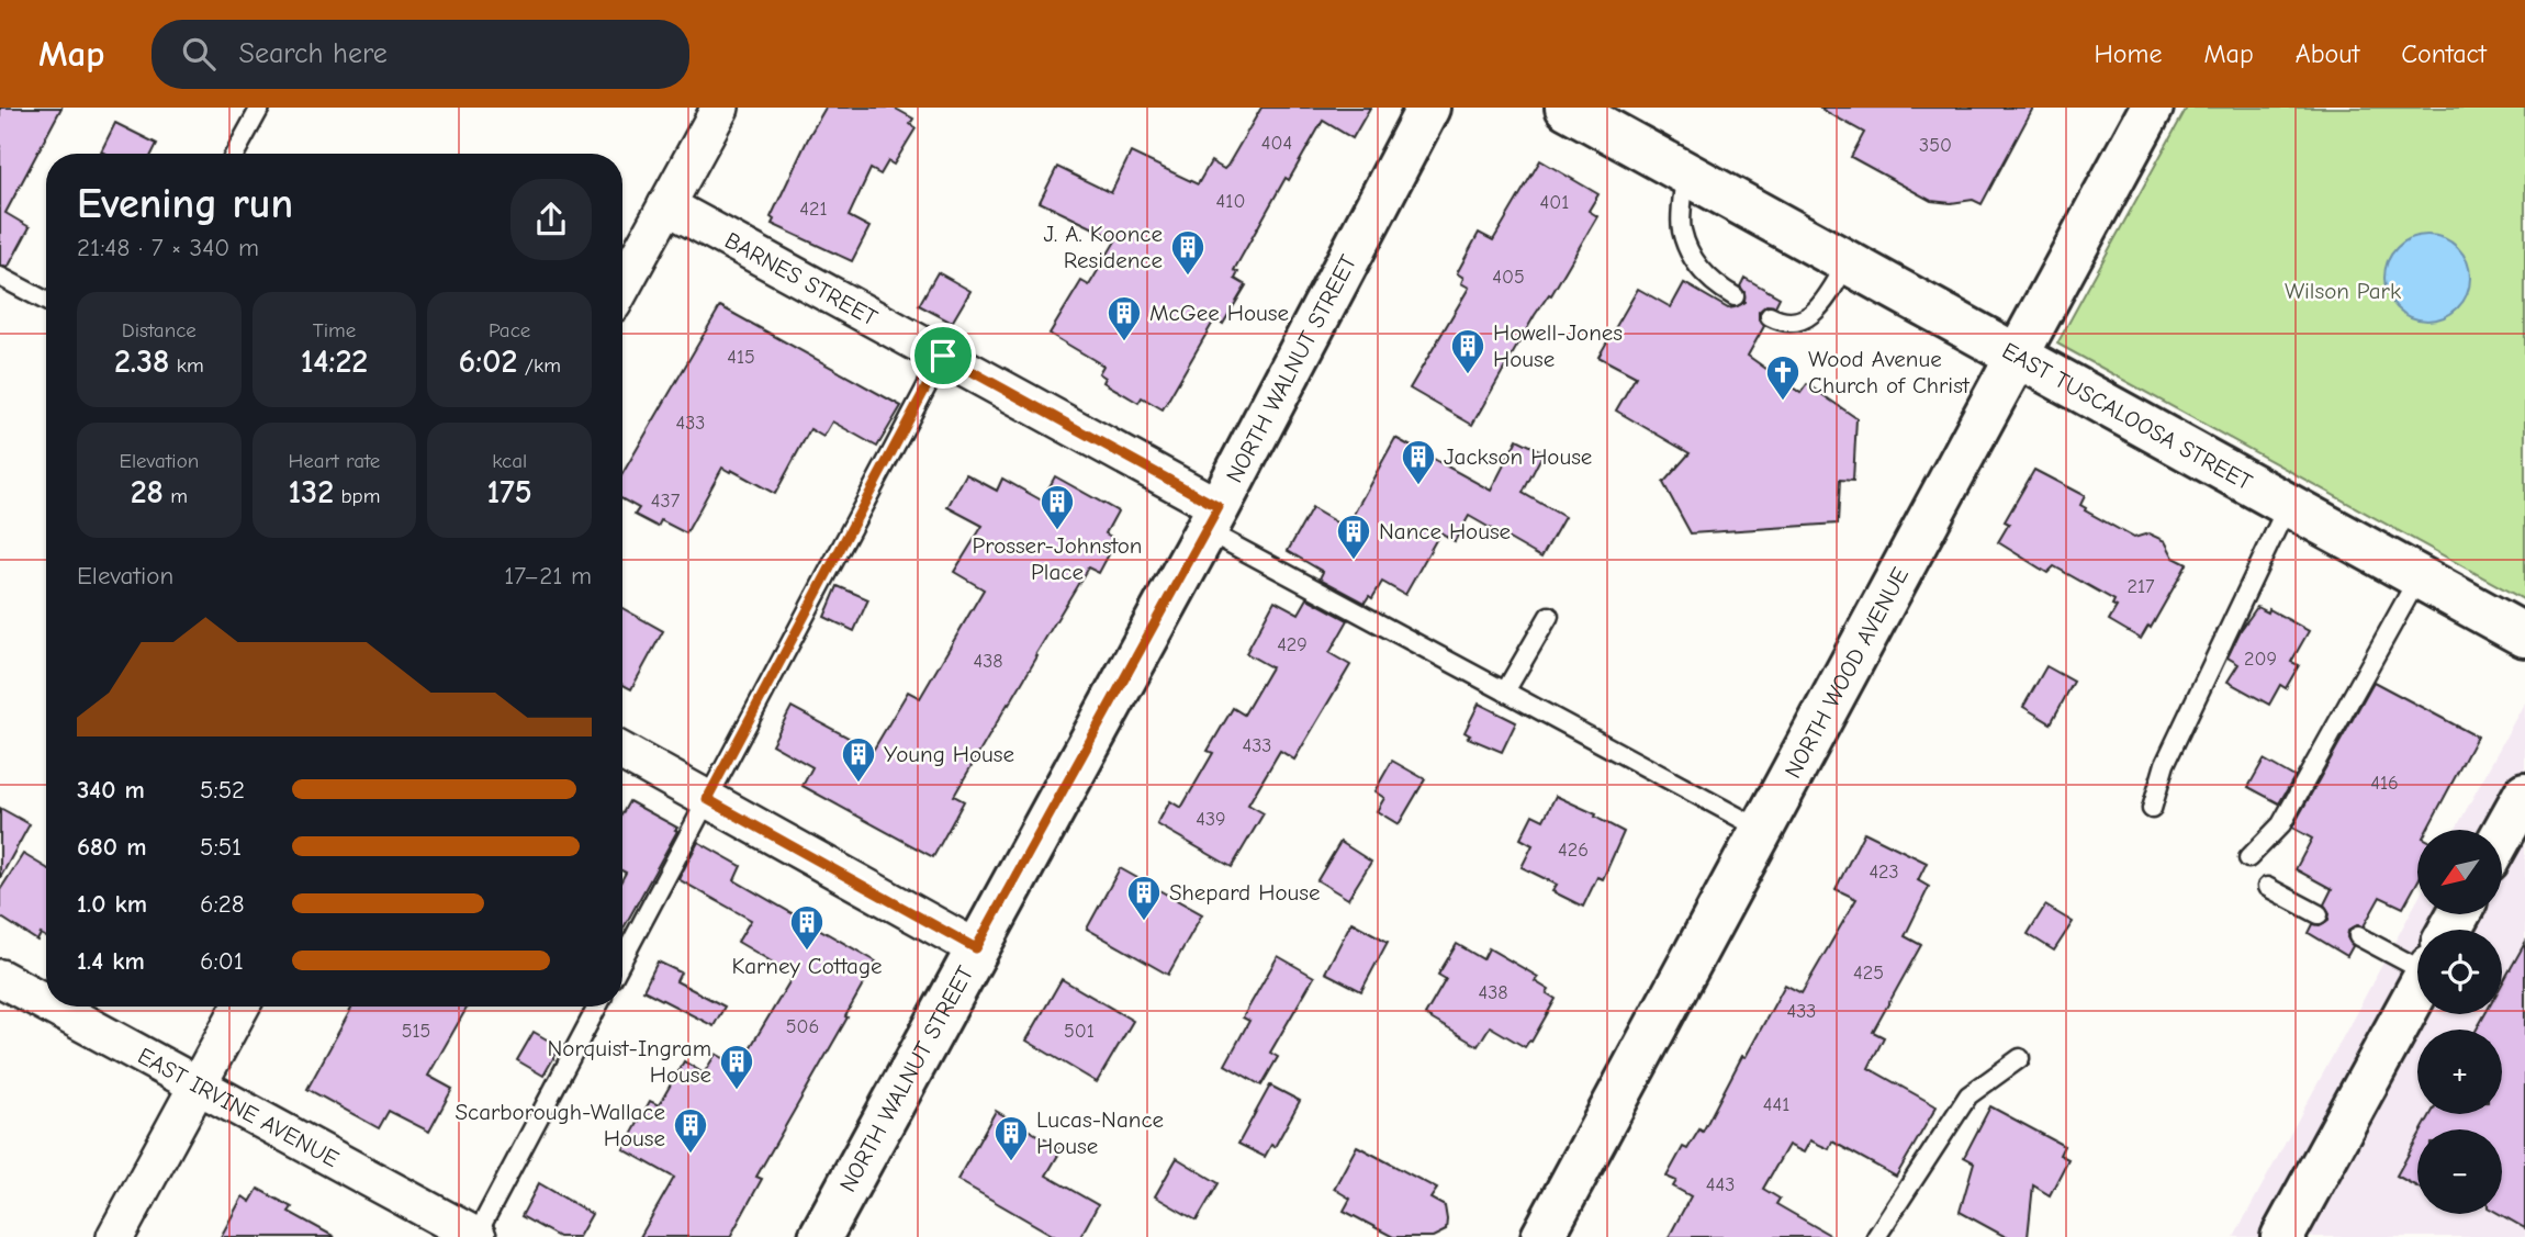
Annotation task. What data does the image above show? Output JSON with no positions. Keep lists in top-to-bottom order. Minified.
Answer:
{"streets":{"street":["BARNES STREET","NORTH WALNUT STREET","EAST TUSCALOOSA STREET","NORTH WOOD AVENUE","EAST IRVINE AVENUE"]},"crossings":[["BARNES STREET","NORTH WALNUT STREET"],["EAST TUSCALOOSA STREET","NORTH WOOD AVENUE"]],"parks":["Wilson Park"],"places":{"building":["J. A. Koonce Residence","McGee House","Howell-Jones House","Jackson House","Prosser-Johnston Place","Nance House","Young House","Shepard House","Karney Cottage","Norquist-Ingram House","Scarborough-Wallace House","Lucas-Nance House"],"church":["Wood Avenue Church of Christ"]},"house_numbers":["404","350","410","401","421","405","415","433","437","217","429","209","438","433","416","439","426","423","425","438","433","506","515","501","441","443"],"north":"bottom left","page":{"header":"Map","search":"Search here","nav":["Home","Map","About","Contact"],"heading":["Evening run","21:48 · 7 × 340 m"],"stats":[["Distance","2.38 km"],["Time","14:22"],["Pace","6:02 /km"],["Elevation","28 m"],["Heart rate","132 bpm"],["kcal","175"]],"chart":["Elevation","17–21 m"],"list":[{"name":"340 m","note":"5:52"},{"name":"680 m","note":"5:51"},{"name":"1.0 km","note":"6:28"},{"name":"1.4 km","note":"6:01"}],"map_buttons":["+","−"]}}
